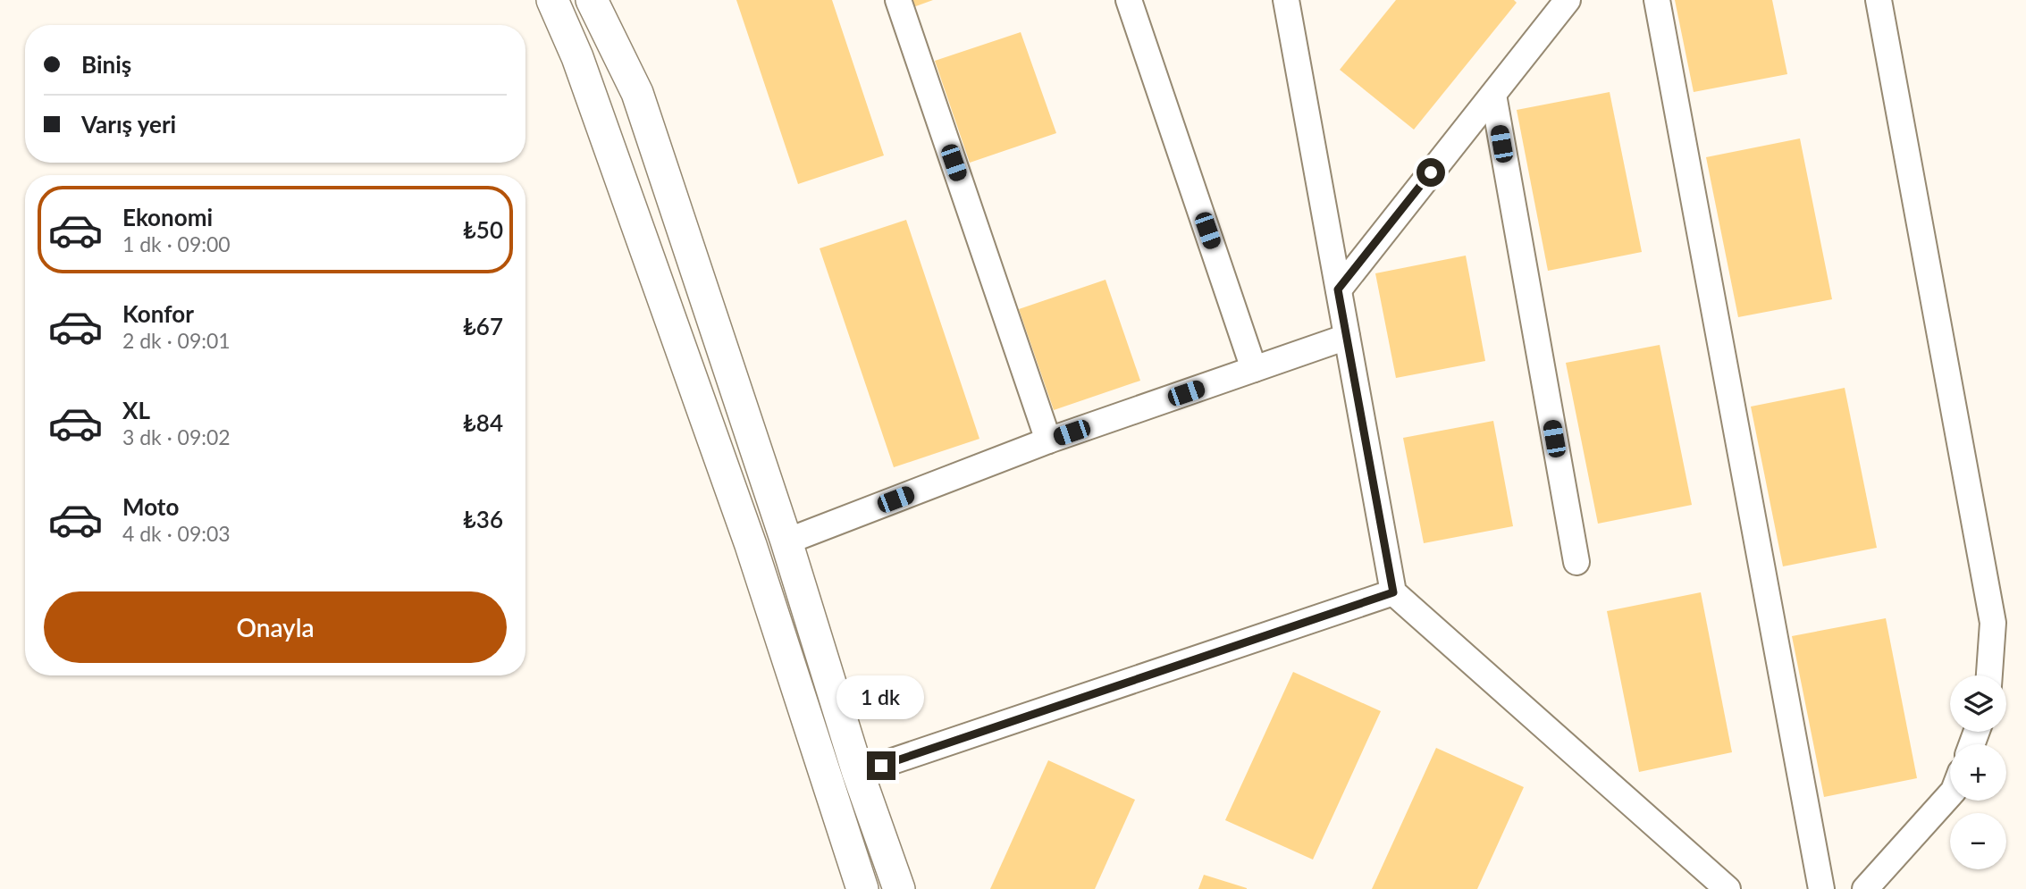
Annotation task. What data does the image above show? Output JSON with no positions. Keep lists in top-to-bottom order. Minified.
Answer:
{"page":{"banner":["Biniş","Varış yeri"],"list":[{"name":"Ekonomi","note":"1 dk · 09:00","value":"₺50"},{"name":"Konfor","note":"2 dk · 09:01","value":"₺67"},{"name":"XL","note":"3 dk · 09:02","value":"₺84"},{"name":"Moto","note":"4 dk · 09:03","value":"₺36"}],"buttons":"Onayla","map_buttons":["+","−"],"bubble":"1 dk"}}
